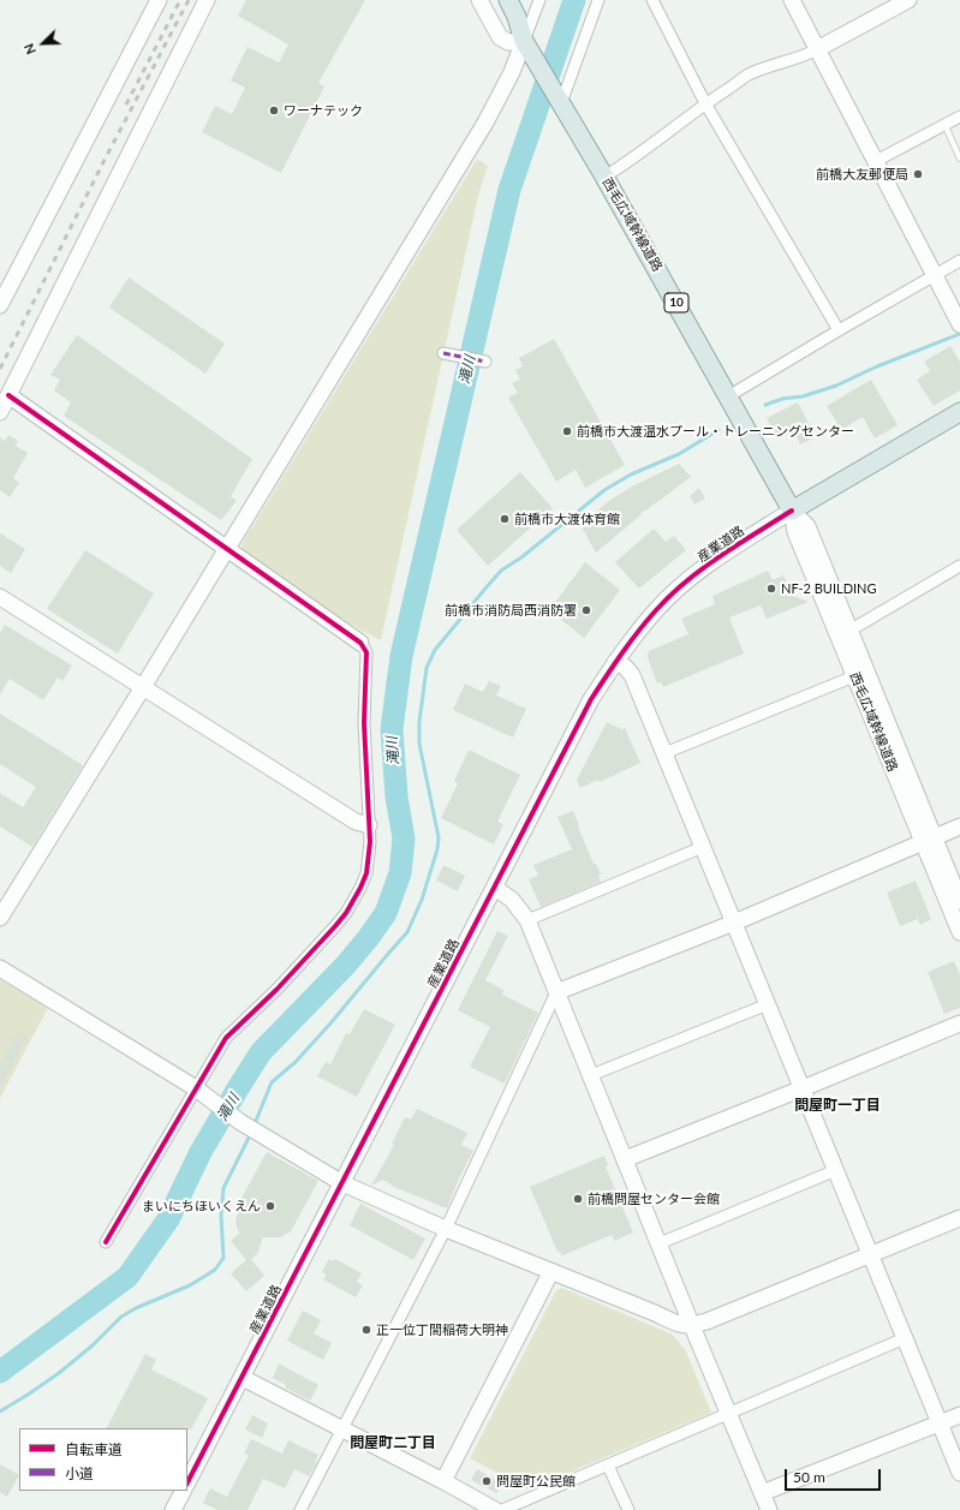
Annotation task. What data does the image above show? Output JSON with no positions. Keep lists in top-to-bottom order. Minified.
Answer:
{"streets":{"main road":["西毛広域幹線道路","10","産業道路"]},"crossings":[["西毛広域幹線道路","産業道路"]],"districts":["問屋町一丁目","問屋町二丁目"],"water":["滝川"],"places":["ワーナテック","前橋大友郵便局","前橋市大渡温水プール・トレーニングセンター","前橋市大渡体育館","NF-2 BUILDING","前橋市消防局西消防署","前橋問屋センター会館","まいにちほいくえん","正一位丁間稲荷大明神","問屋町公民館"],"legend":["自転車道","小道"],"scale_bar":"50 m","north":"bottom left"}
